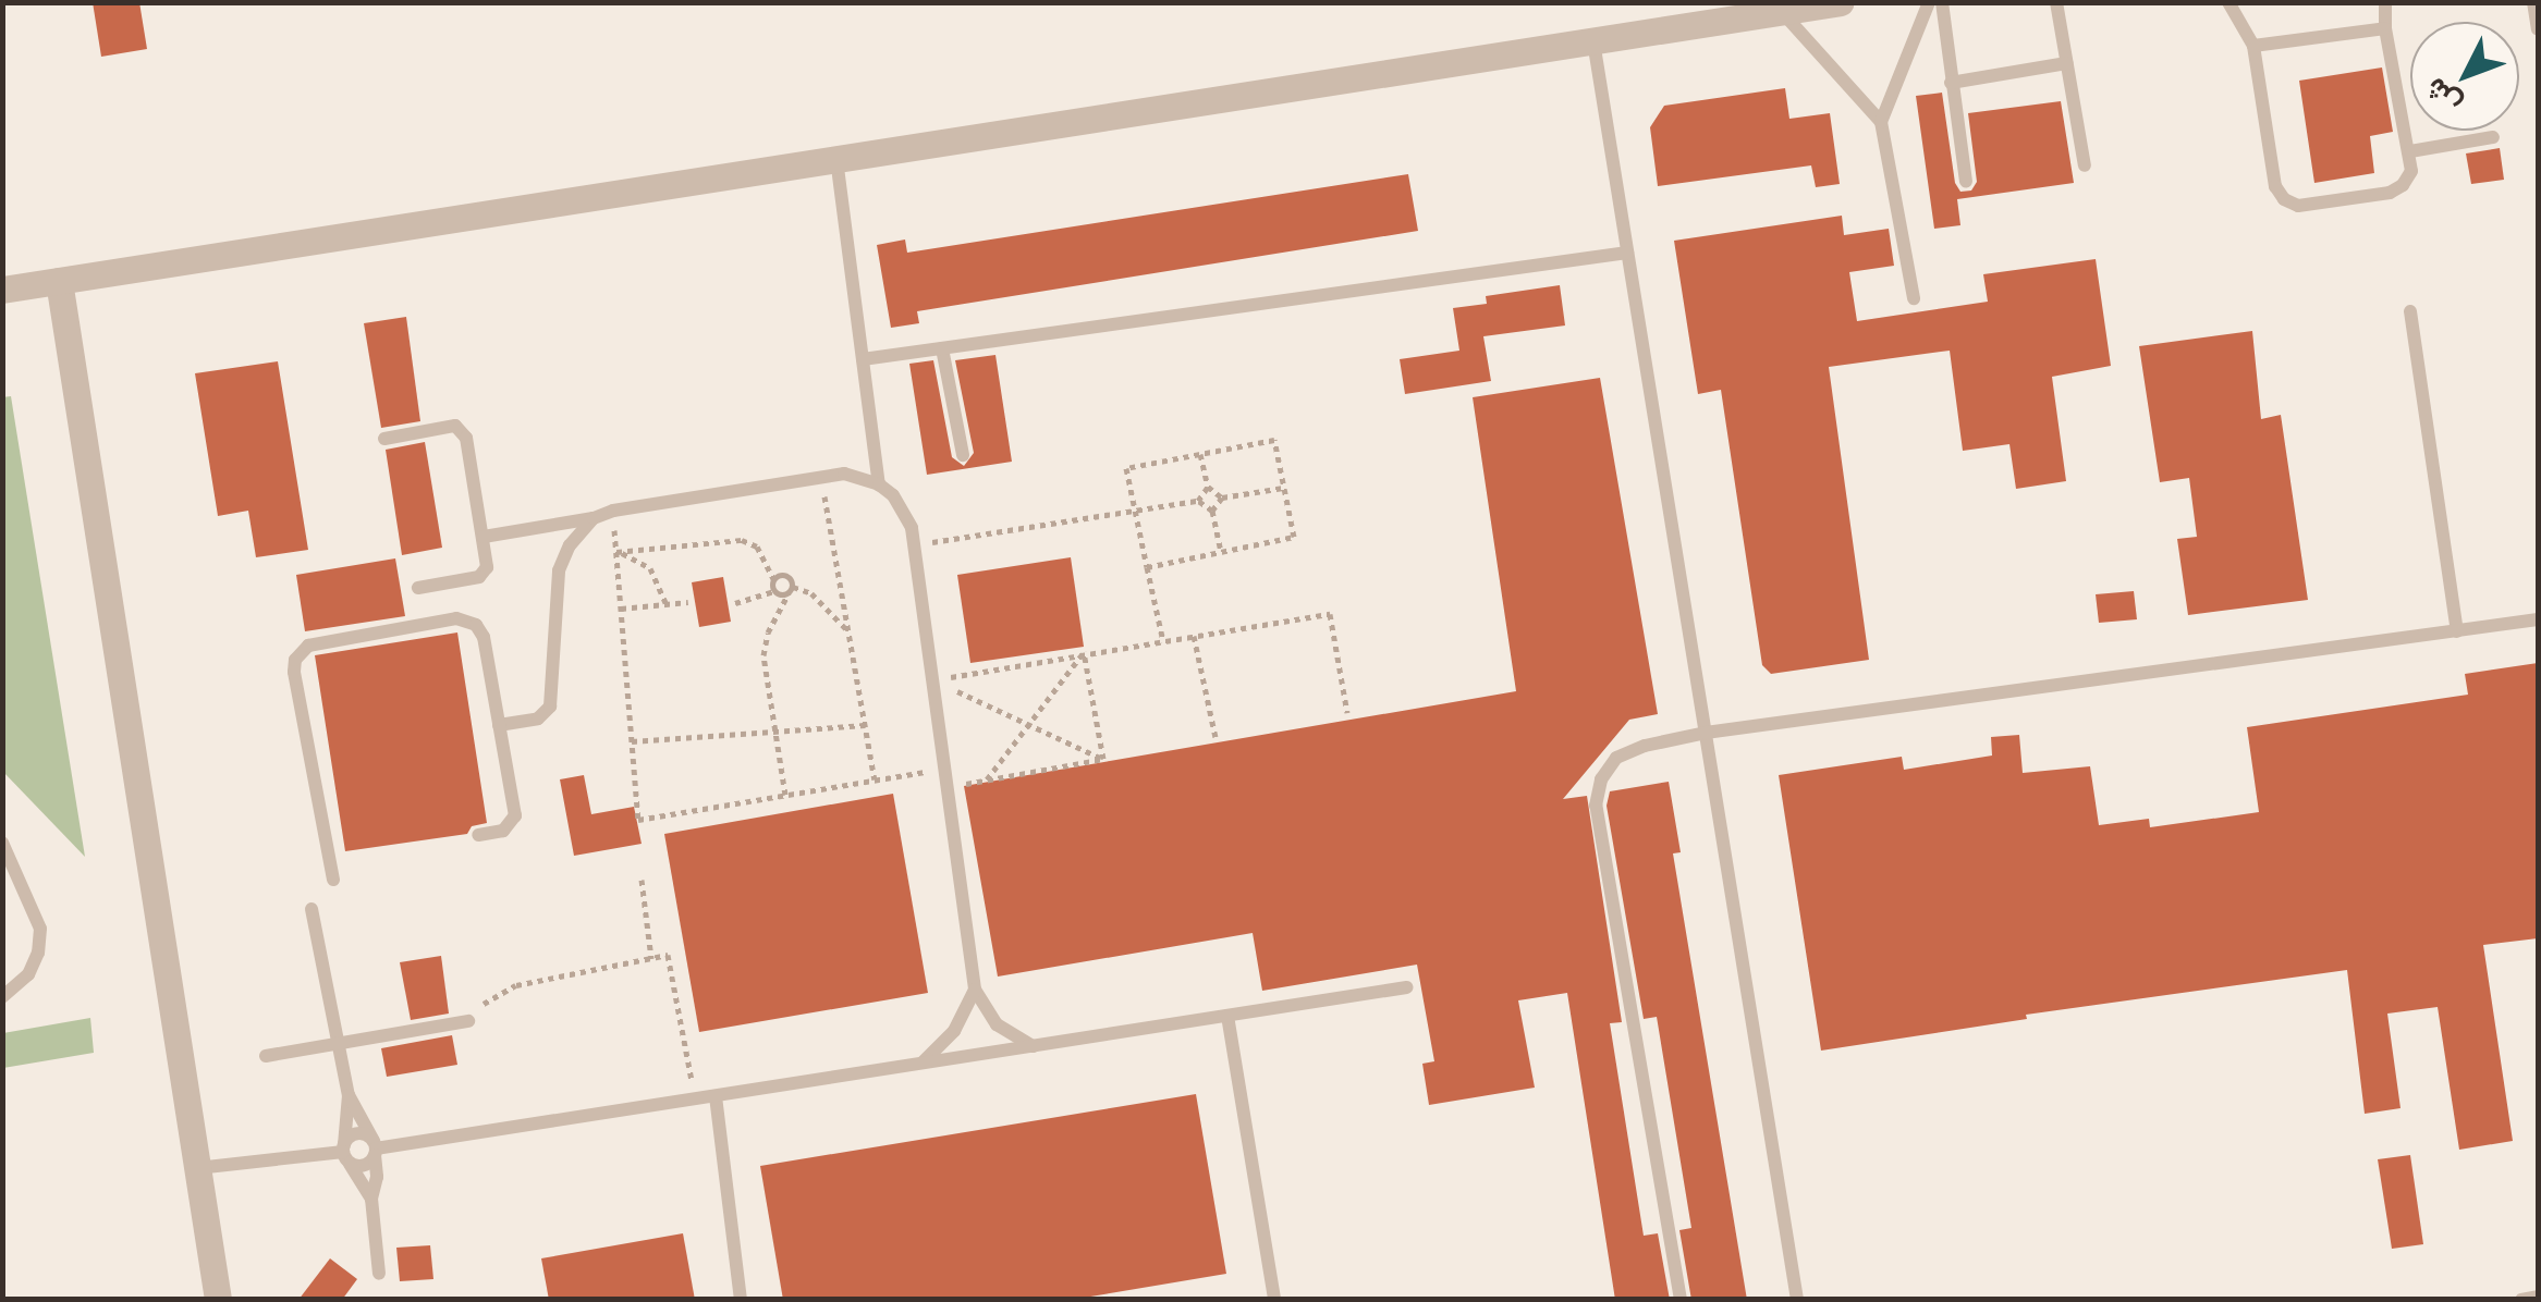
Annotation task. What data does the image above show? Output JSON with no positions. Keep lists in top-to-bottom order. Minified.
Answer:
{"north":"bottom left"}
